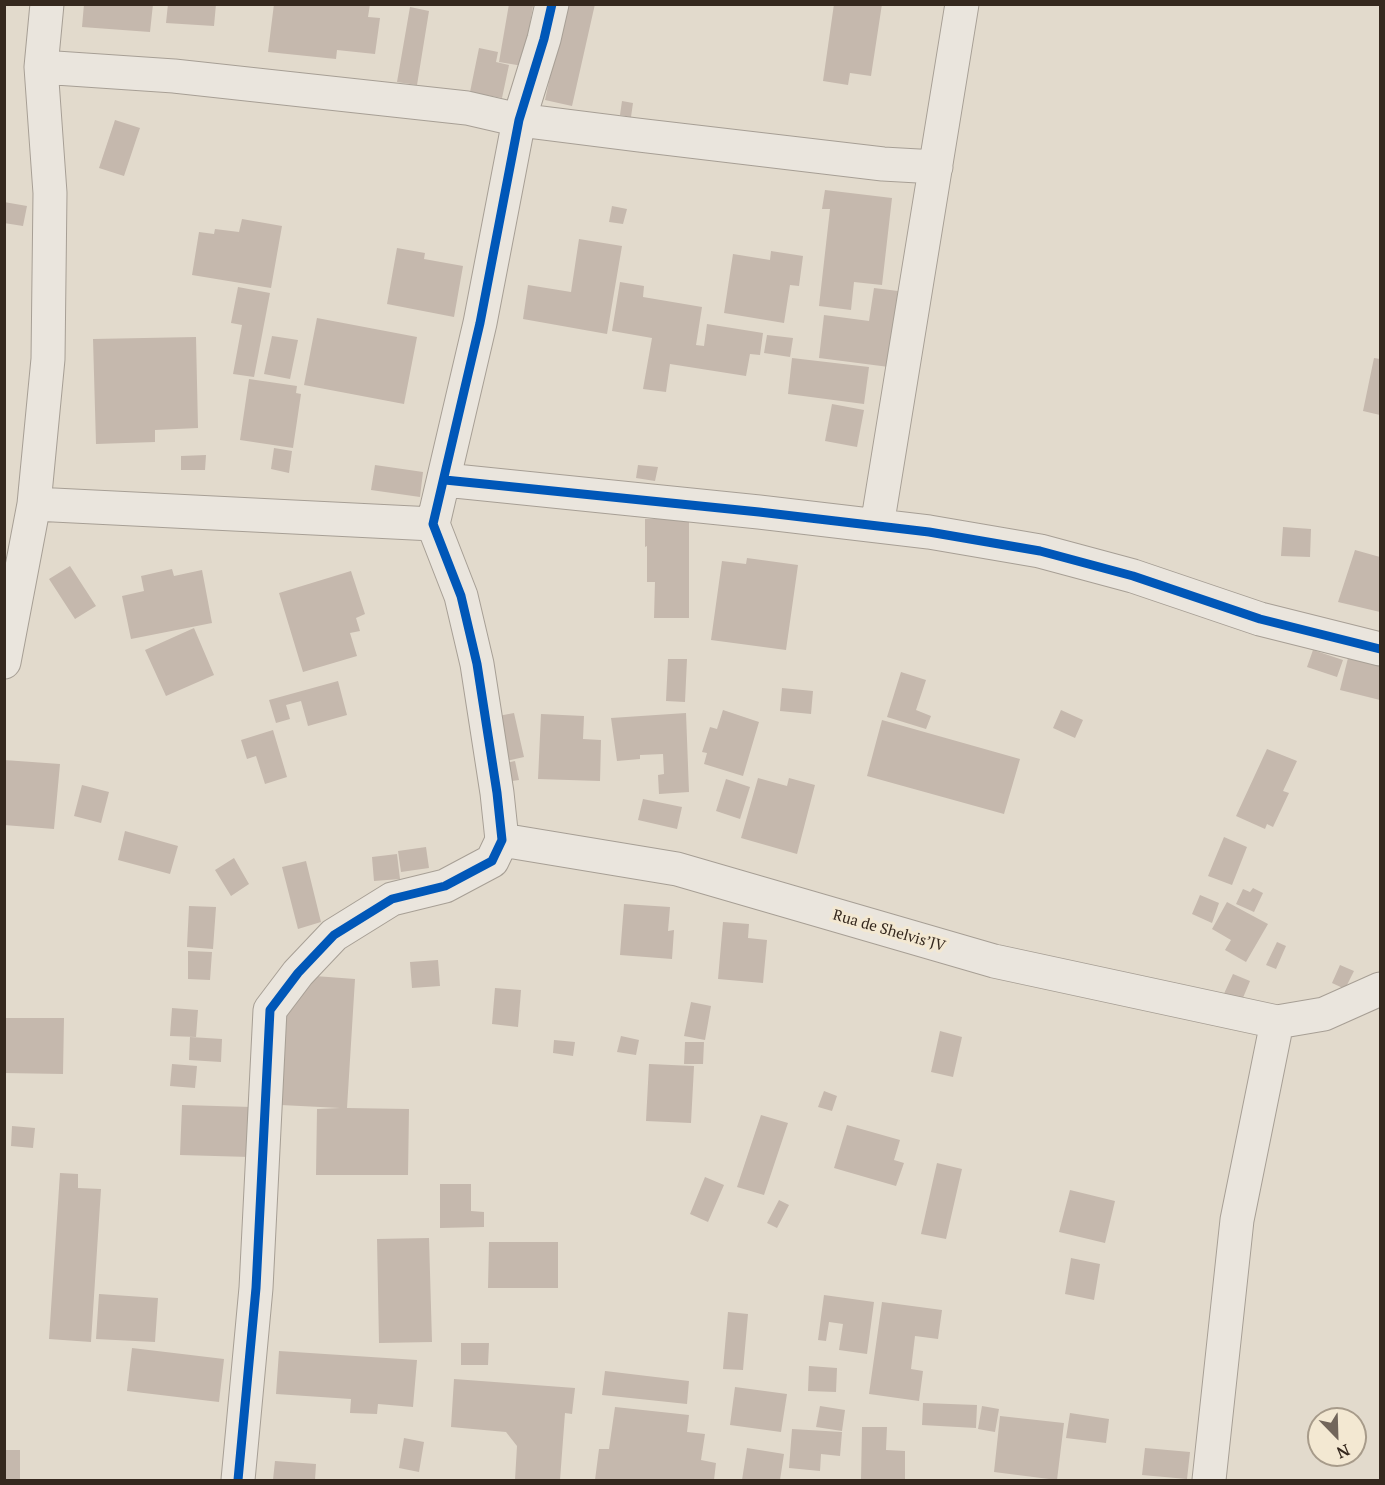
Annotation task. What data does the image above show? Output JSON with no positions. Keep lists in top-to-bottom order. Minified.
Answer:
{"streets":{"street":["Rua de Shelvis’JV"]},"north":"bottom right"}
